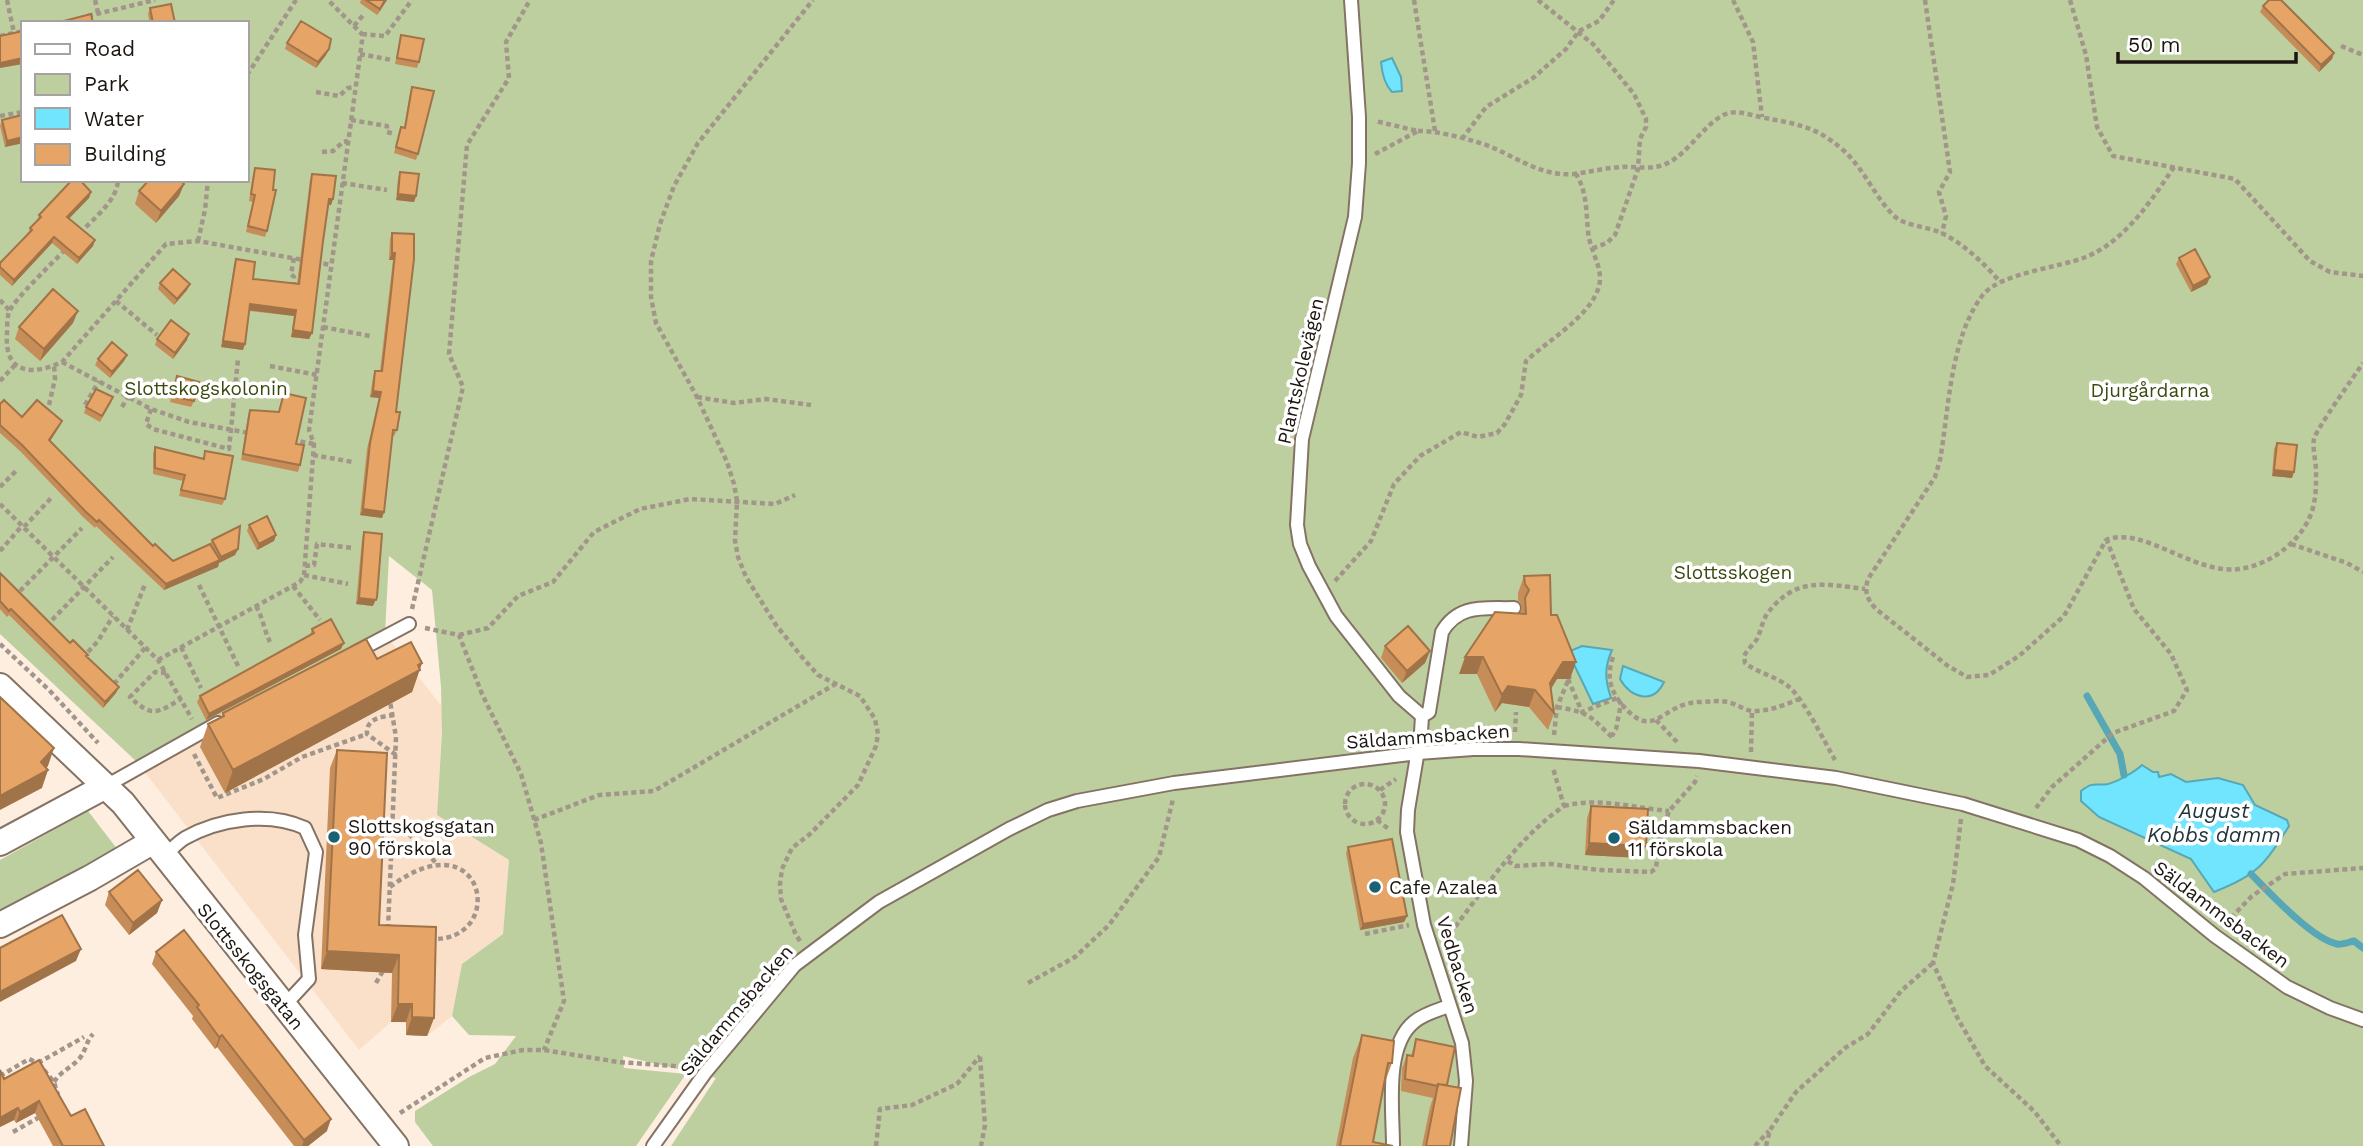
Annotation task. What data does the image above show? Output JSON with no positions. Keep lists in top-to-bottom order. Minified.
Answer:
{"streets":{"street":["Slottsskogsgatan"],"lane":["Plantskolevägen","Säldammsbacken","Vedbacken"]},"crossings":[["Säldammsbacken","Vedbacken"]],"water":["August Kobbs damm"],"parks":["Slottskogskolonin","Djurgårdarna","Slottsskogen"],"places":["Slottskogsgatan 90 förskola","Säldammsbacken 11 förskola","Cafe Azalea"],"legend":["Road","Park","Water","Building"],"scale_bar":"50 m"}
